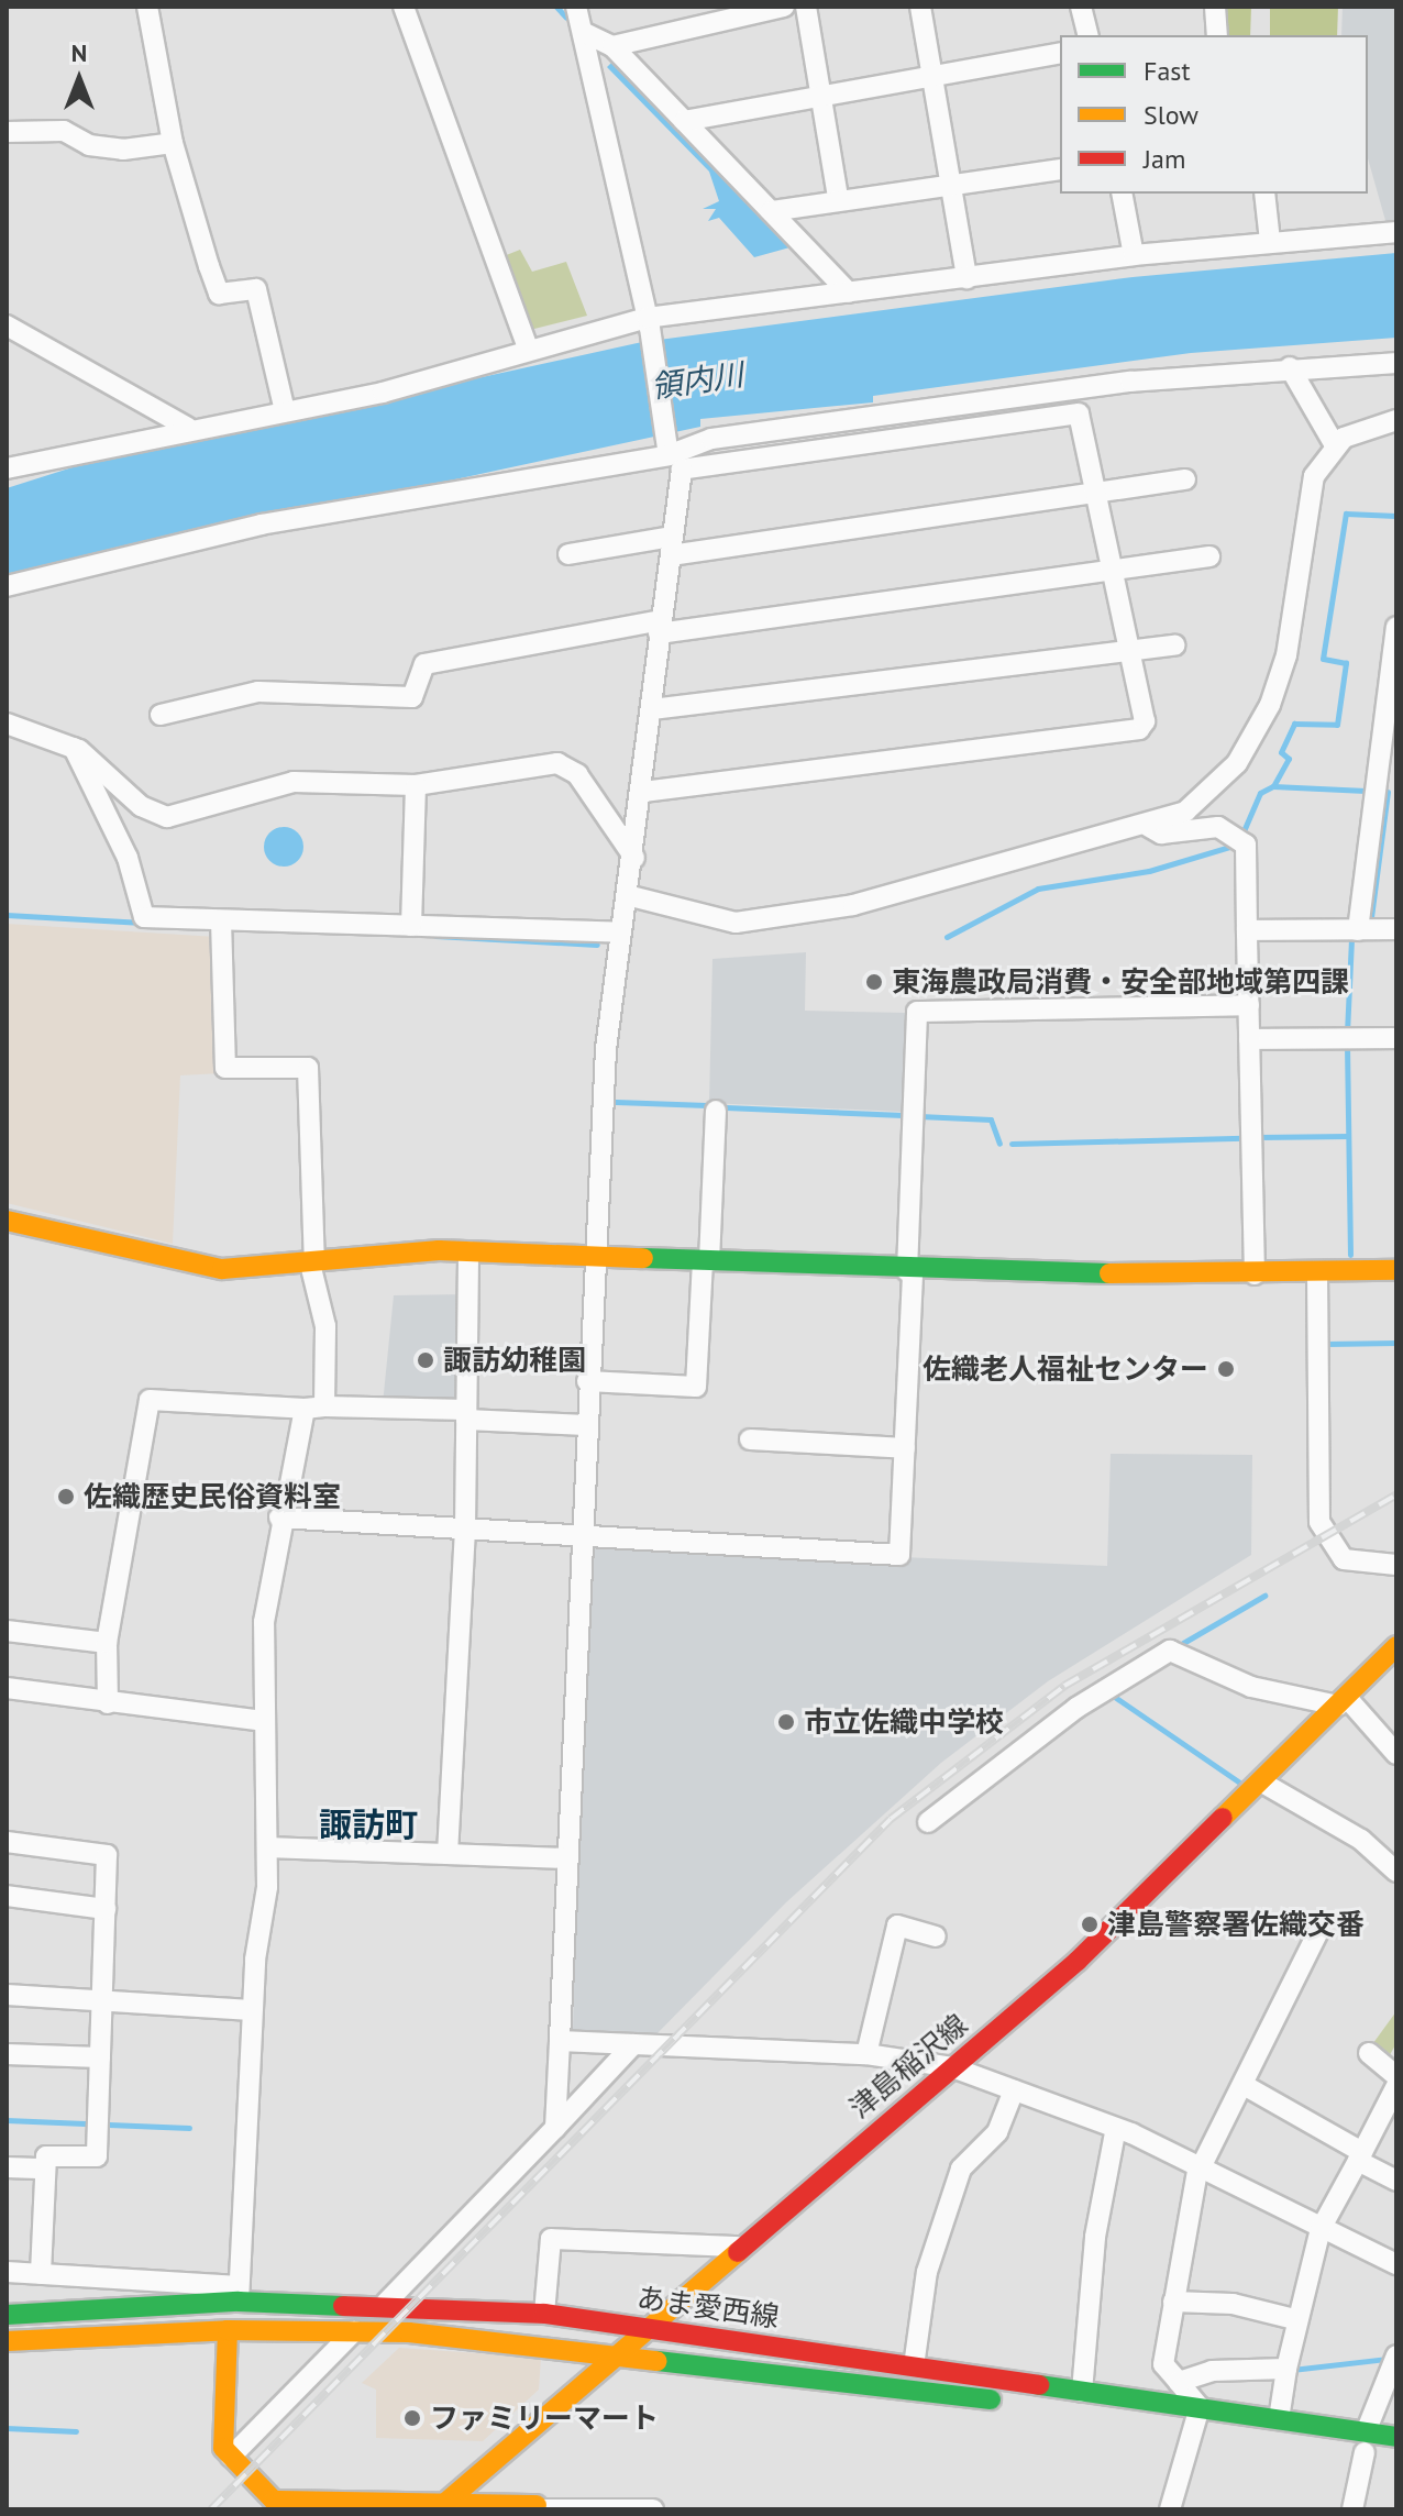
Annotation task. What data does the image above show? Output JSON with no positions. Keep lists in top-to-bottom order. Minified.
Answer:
{"streets":{"main road":["津島稲沢線","あま愛西線"]},"crossings":[["津島稲沢線","あま愛西線"]],"districts":["諏訪町"],"water":["領内川"],"places":["東海農政局消費・安全部地域第四課","諏訪幼稚園","佐織老人福祉センター","佐織歴史民俗資料室","市立佐織中学校","津島警察署佐織交番","ファミリーマート"],"legend":["Fast","Slow","Jam"],"north":"top"}
